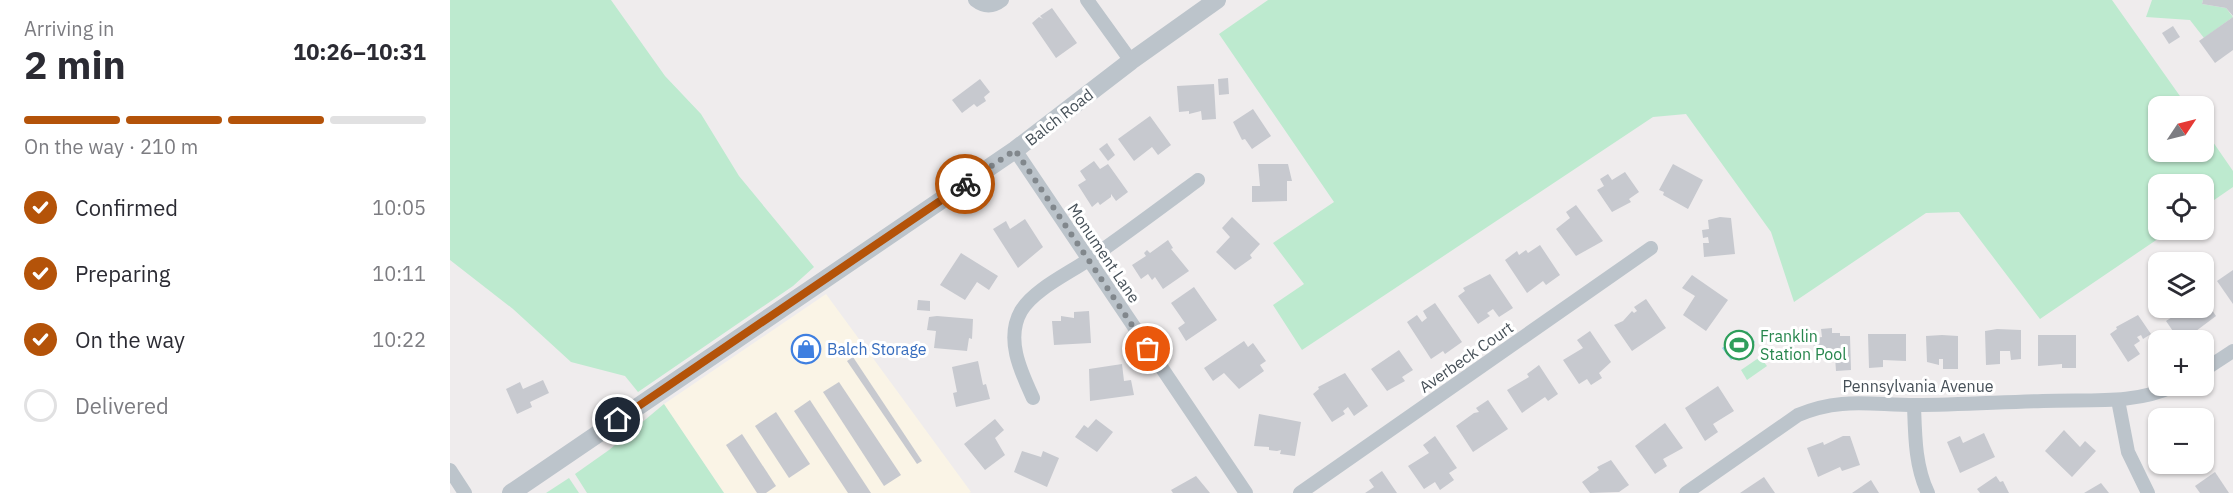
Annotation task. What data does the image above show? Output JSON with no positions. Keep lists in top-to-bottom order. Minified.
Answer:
{"streets":{"street":["Balch Road","Monument Lane","Averbeck Court","Pennsylvania Avenue"]},"crossings":[["Balch Road","Monument Lane"]],"places":{"sports":["Franklin Station Pool"],"shop":["Balch Storage"]},"north":"top right","page":{"heading":["2 min","Arriving in","10:26–10:31"],"map_buttons":["+","−"],"bar":"On the way · 210 m","list":[["Confirmed","10:05"],["Preparing","10:11"],["On the way","10:22"],"Delivered"]}}
